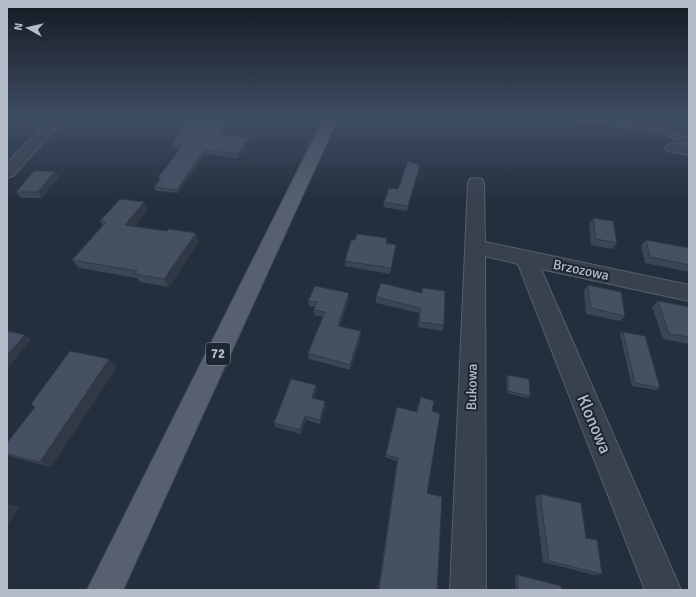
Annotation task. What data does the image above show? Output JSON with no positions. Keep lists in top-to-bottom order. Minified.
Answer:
{"streets":{"main road":["72"],"street":["Brzozowa","Bukowa","Klonowa"]},"crossings":[["Brzozowa","Bukowa"],["Brzozowa","Klonowa"]],"north":"left"}
